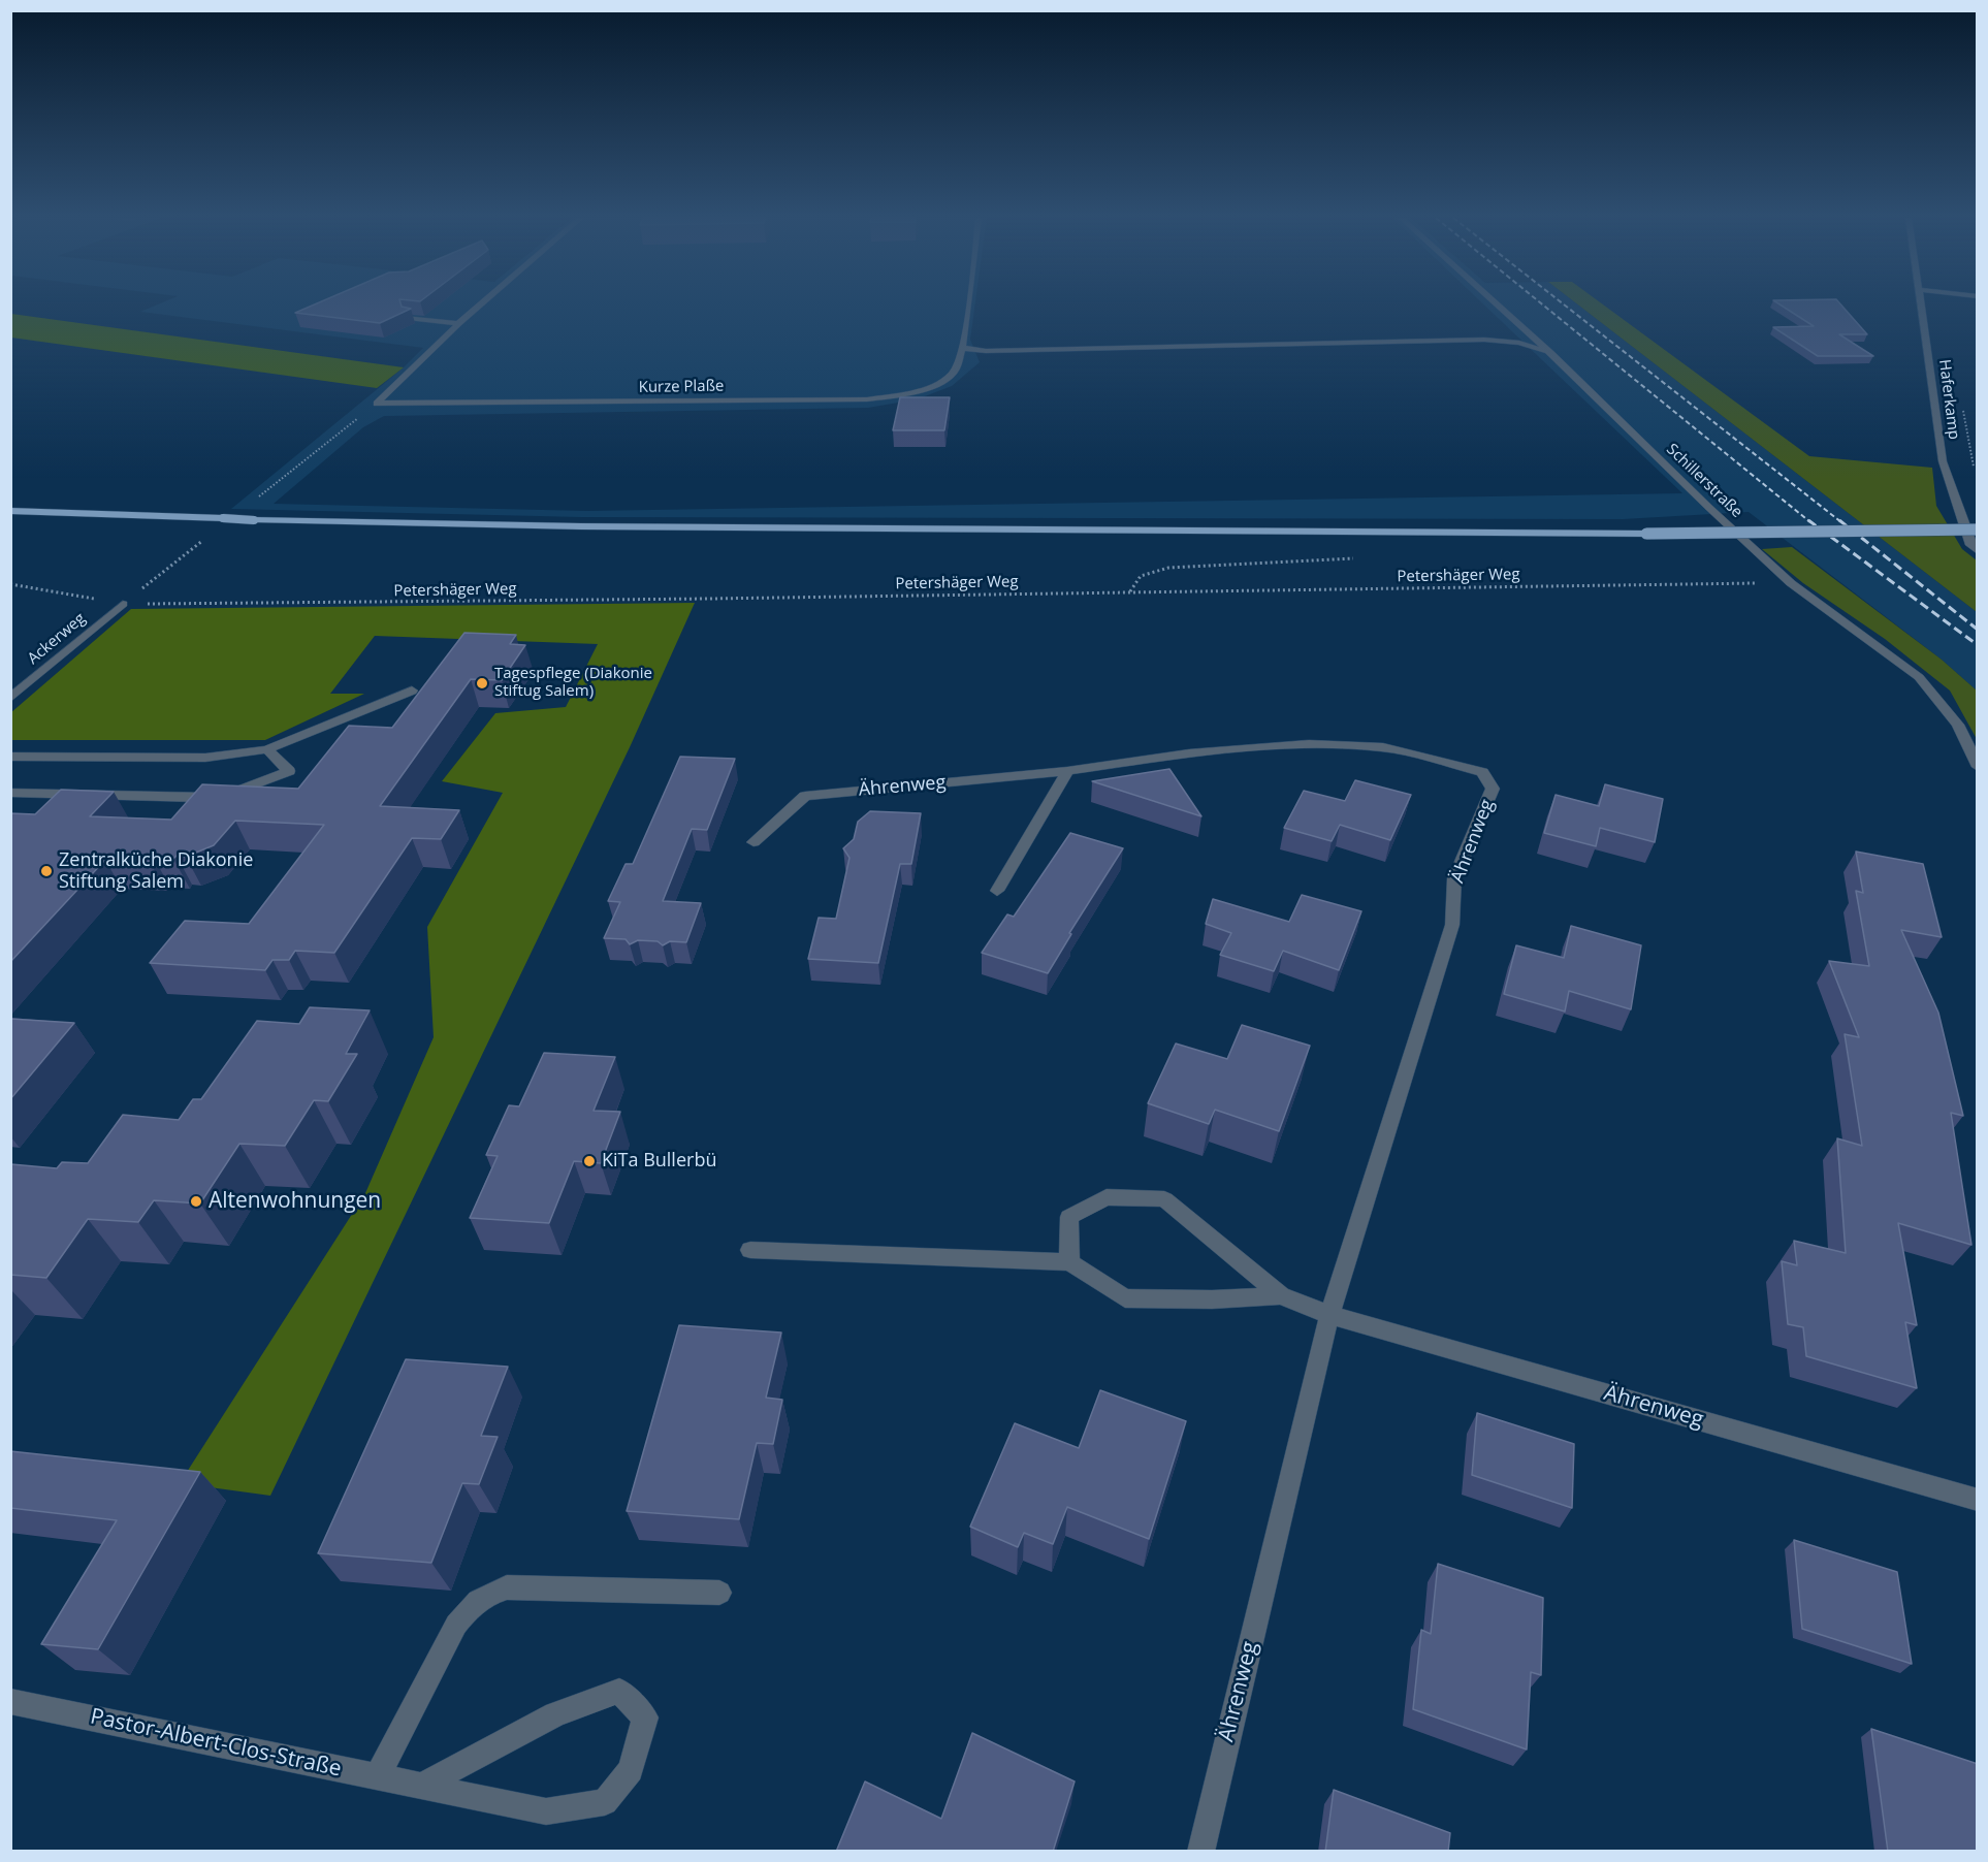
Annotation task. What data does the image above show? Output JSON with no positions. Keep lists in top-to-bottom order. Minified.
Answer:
{"streets":{"street":["Kurze Plaße","Haferkamp","Schillerstraße","Ackerweg","Ährenweg","Pastor-Albert-Clos-Straße"],"path":["Petershäger Weg"]},"crossings":[["Schillerstraße","Petershäger Weg"],["Petershäger Weg","Ackerweg"]],"places":["Tagespflege (Diakonie Stiftug Salem)","Zentralküche Diakonie Stiftung Salem","KiTa Bullerbü","Altenwohnungen"]}
